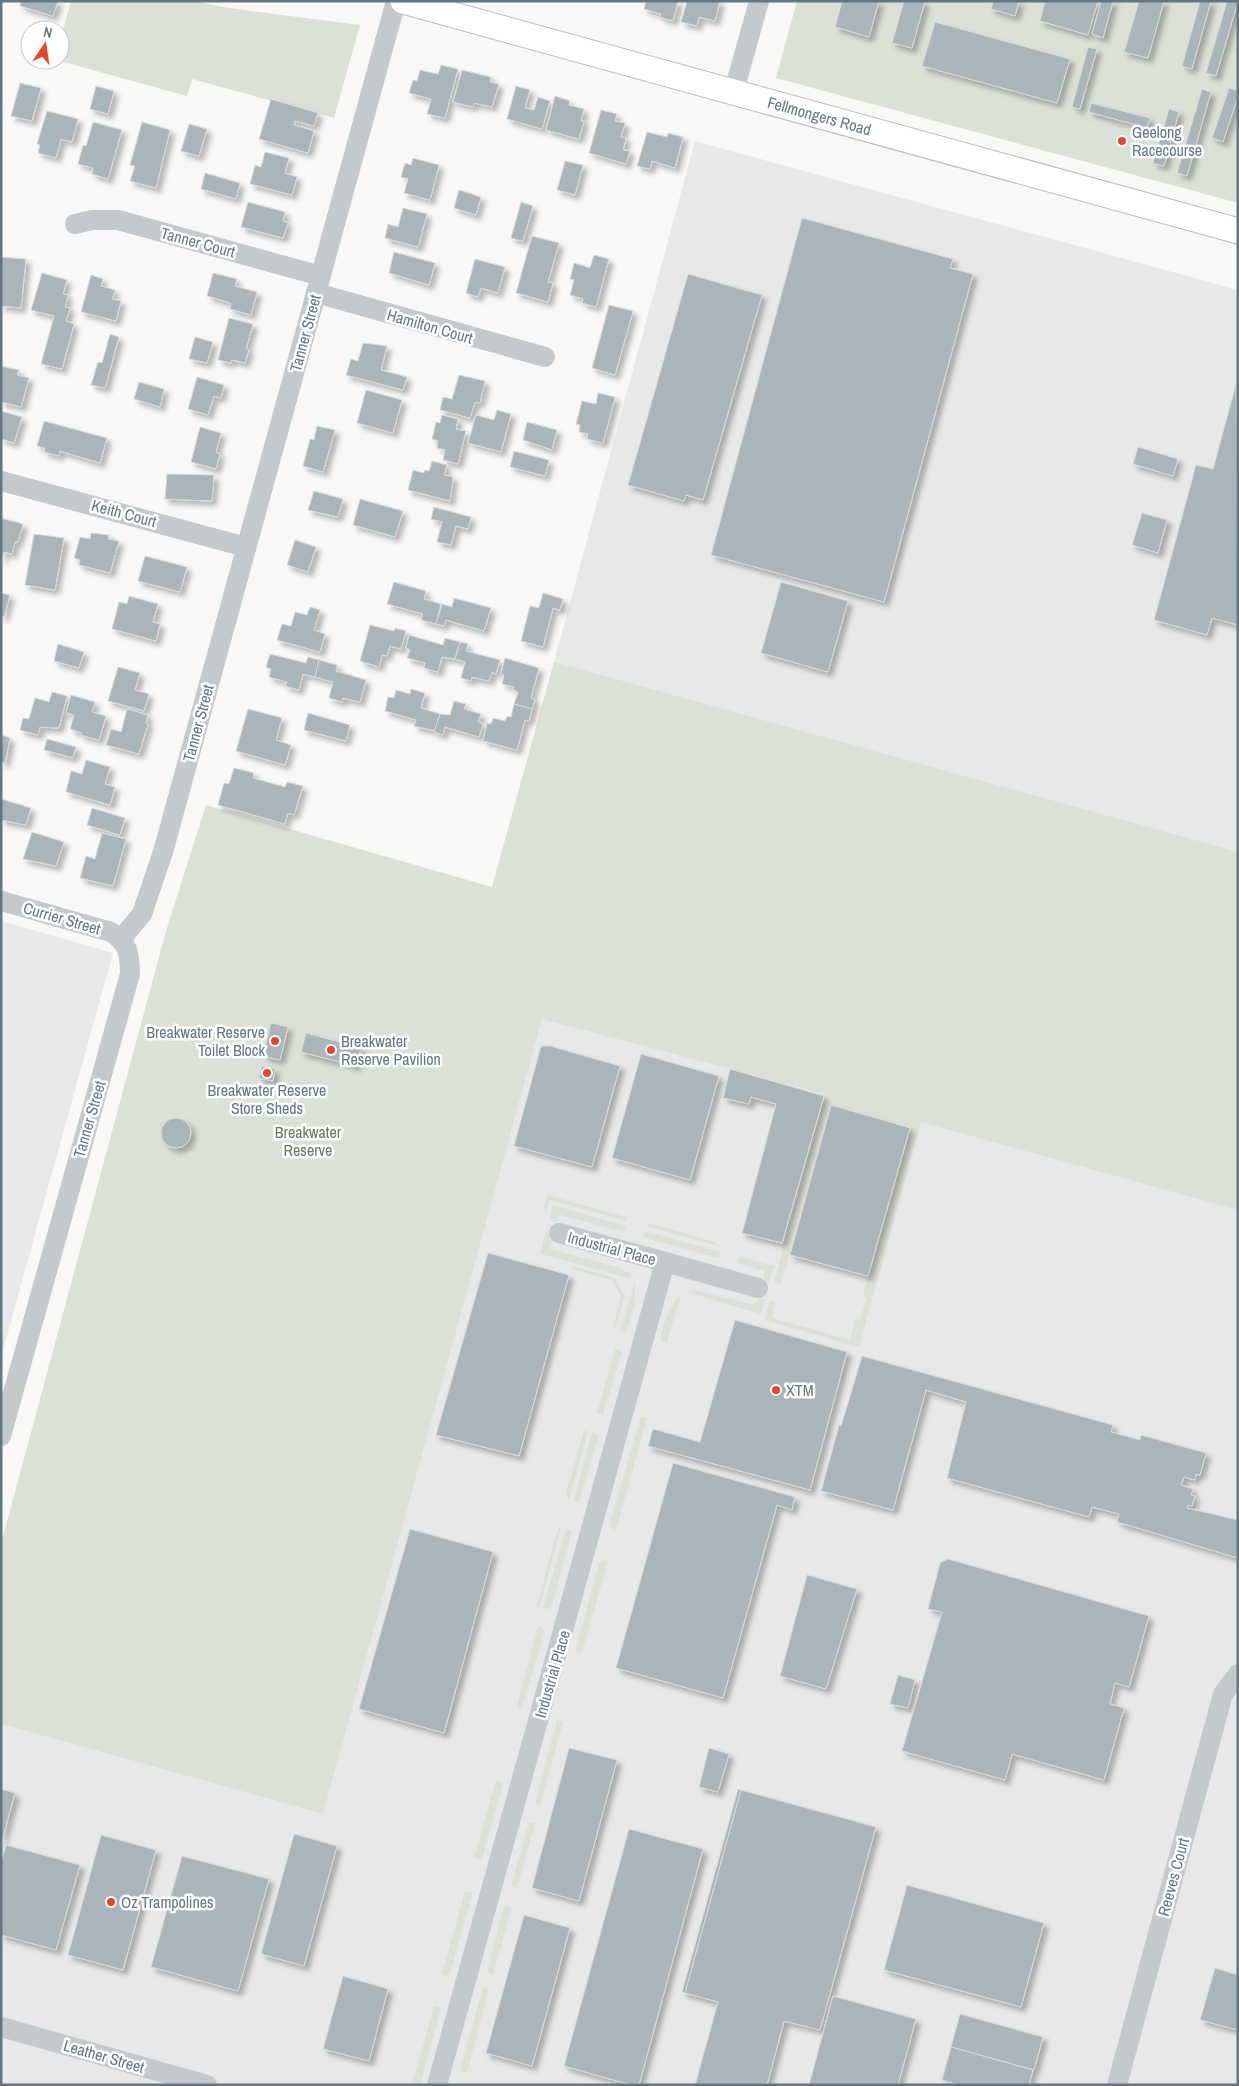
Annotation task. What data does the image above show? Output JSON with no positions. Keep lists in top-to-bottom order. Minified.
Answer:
{"streets":{"main road":["Fellmongers Road"],"street":["Tanner Court","Hamilton Court","Tanner Street","Keith Court","Currier Street","Industrial Place","Reeves Court","Leather Street"]},"crossings":[["Tanner Court","Hamilton Court"],["Tanner Court","Tanner Street"],["Hamilton Court","Tanner Street"],["Tanner Street","Keith Court"],["Tanner Street","Currier Street"]],"parks":["Breakwater Reserve"],"places":["Geelong Racecourse","Breakwater Reserve Toilet Block","Breakwater Reserve Pavilion","Breakwater Reserve Store Sheds","XTM","Oz Trampolines"],"north":"top"}
